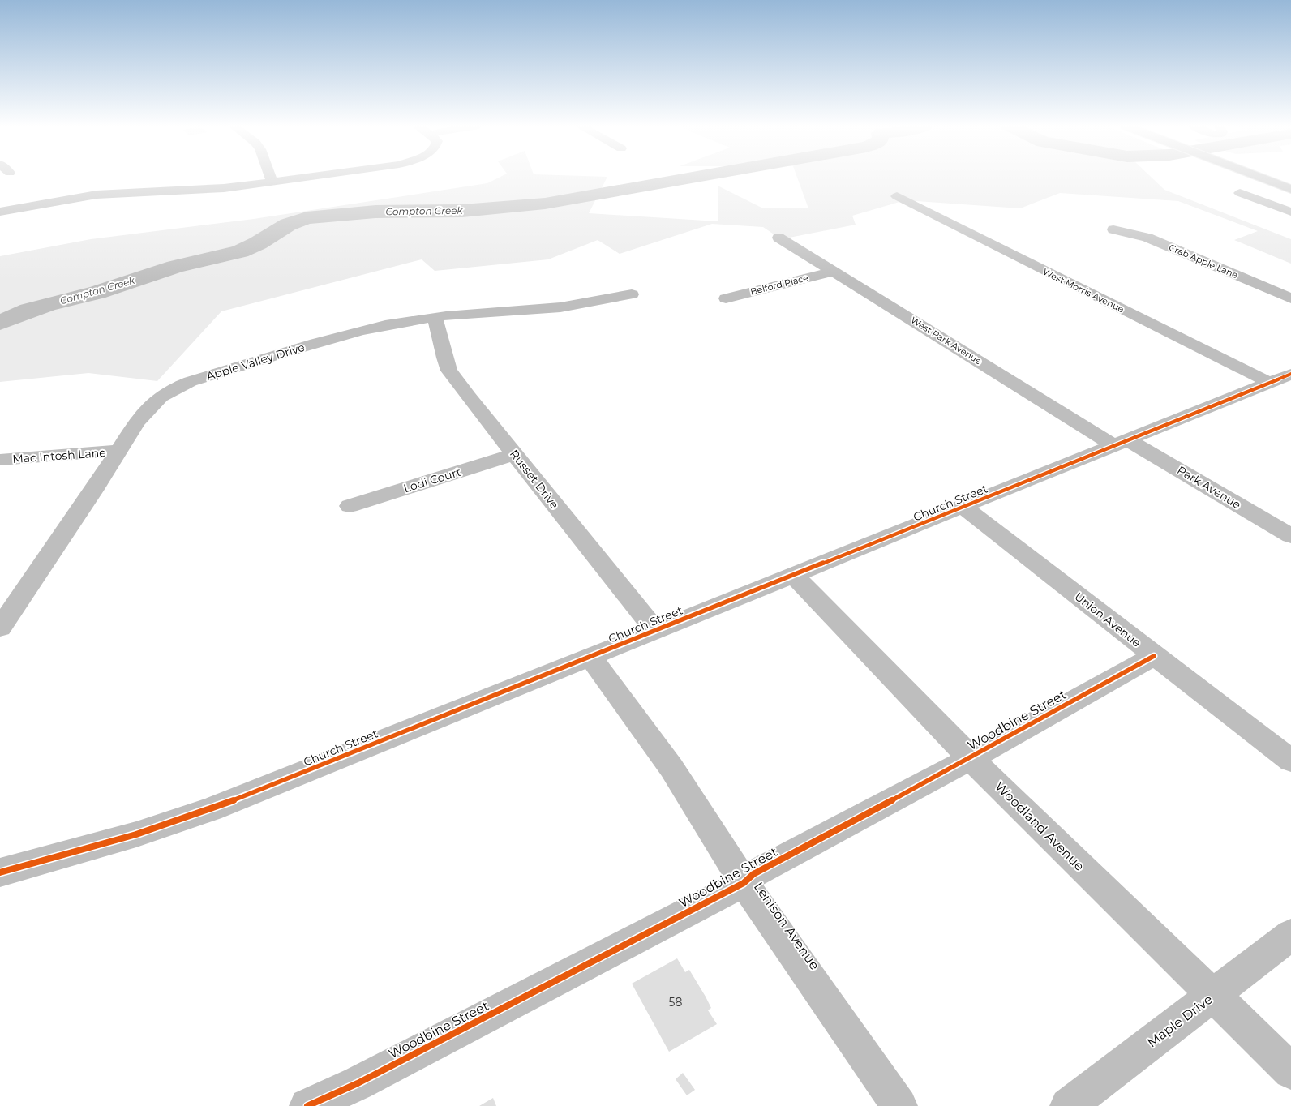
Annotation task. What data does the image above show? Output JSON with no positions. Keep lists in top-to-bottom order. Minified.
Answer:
{"streets":{"main road":["Crab Apple Lane","Belford Place","West Morris Avenue","West Park Avenue","Apple Valley Drive","Mac Intosh Lane","Russet Drive","Lodi Court","Park Avenue","Church Street","Union Avenue","Woodbine Street","Woodland Avenue","Lenison Avenue","Maple Drive"]},"crossings":[["Belford Place","West Park Avenue"],["West Morris Avenue","Church Street"],["West Park Avenue","Park Avenue"],["West Park Avenue","Church Street"],["Apple Valley Drive","Mac Intosh Lane"],["Apple Valley Drive","Russet Drive"],["Russet Drive","Lodi Court"],["Russet Drive","Church Street"],["Park Avenue","Church Street"],["Church Street","Union Avenue"],["Church Street","Woodland Avenue"],["Church Street","Lenison Avenue"],["Union Avenue","Woodbine Street"],["Woodbine Street","Woodland Avenue"],["Woodbine Street","Lenison Avenue"],["Woodland Avenue","Maple Drive"]],"water":["Compton Creek"],"house_numbers":["58"]}
